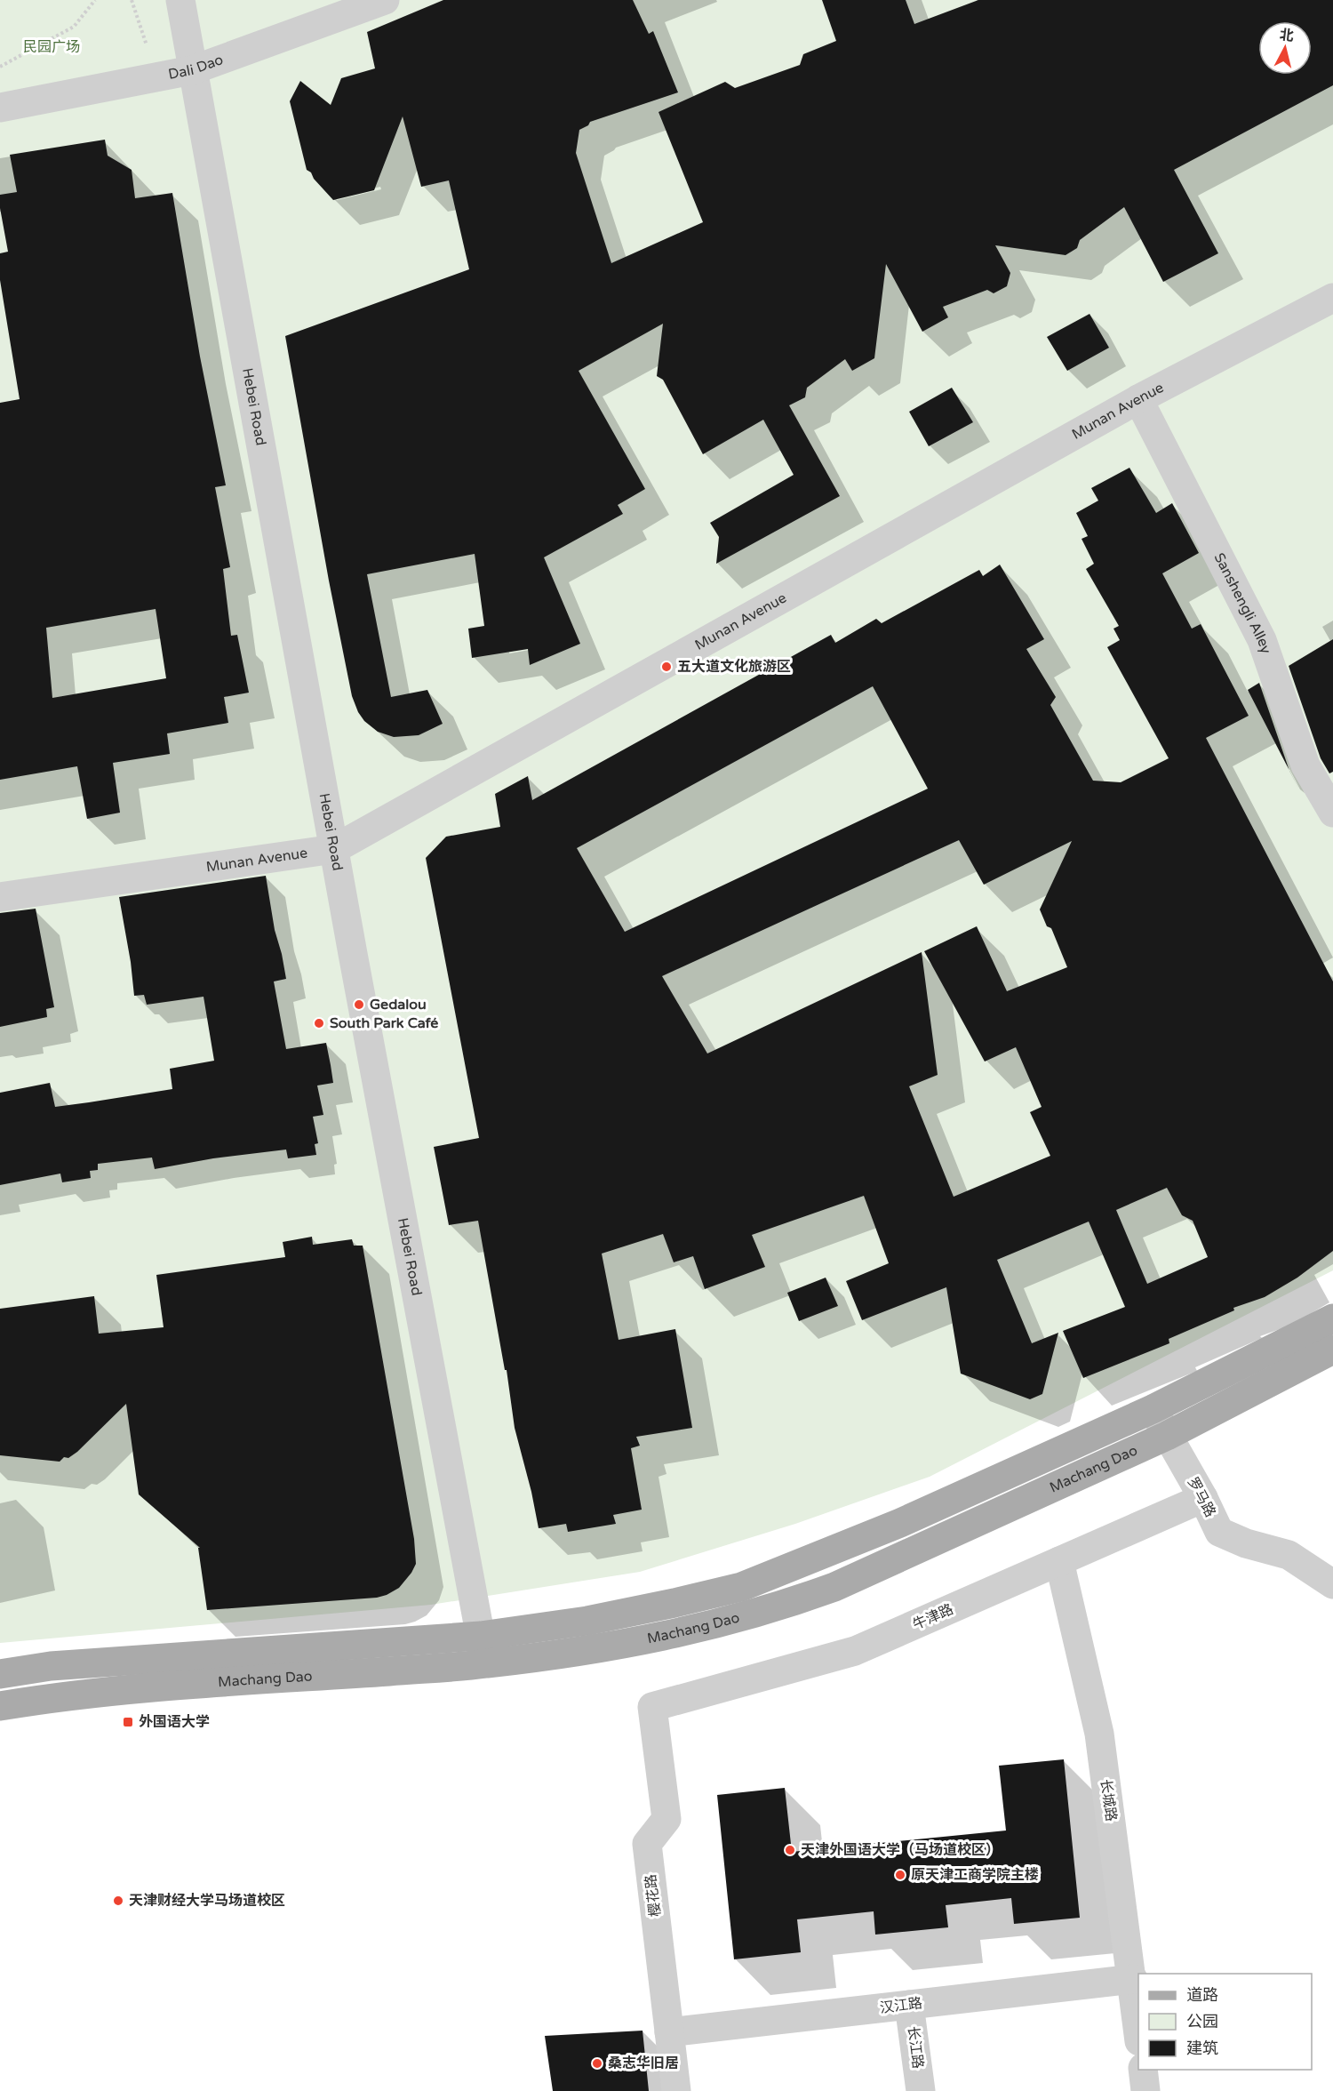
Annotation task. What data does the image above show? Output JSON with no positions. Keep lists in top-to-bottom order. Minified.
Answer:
{"streets":{"main road":["Machang Dao"],"street":["Dali Dao","Hebei Road","Munan Avenue","Sanshengli Alley","罗马路","牛津路","长城路","樱花路","汉江路","长江路"]},"crossings":[["Dali Dao","Hebei Road"],["Hebei Road","Munan Avenue"],["Hebei Road","Machang Dao"],["Munan Avenue","Sanshengli Alley"],["Machang Dao","罗马路"],["罗马路","牛津路"],["牛津路","长城路"],["牛津路","樱花路"],["长城路","汉江路"],["樱花路","汉江路"],["汉江路","长江路"]],"parks":["民园广场"],"places":{"other":["五大道文化旅游区","Gedalou","South Park Café","天津外国语大学（马场道校区）","原天津工商学院主楼","天津财经大学马场道校区","桑志华旧居"],"transit":["外国语大学"]},"legend":["道路","公园","建筑"],"north":"top"}
